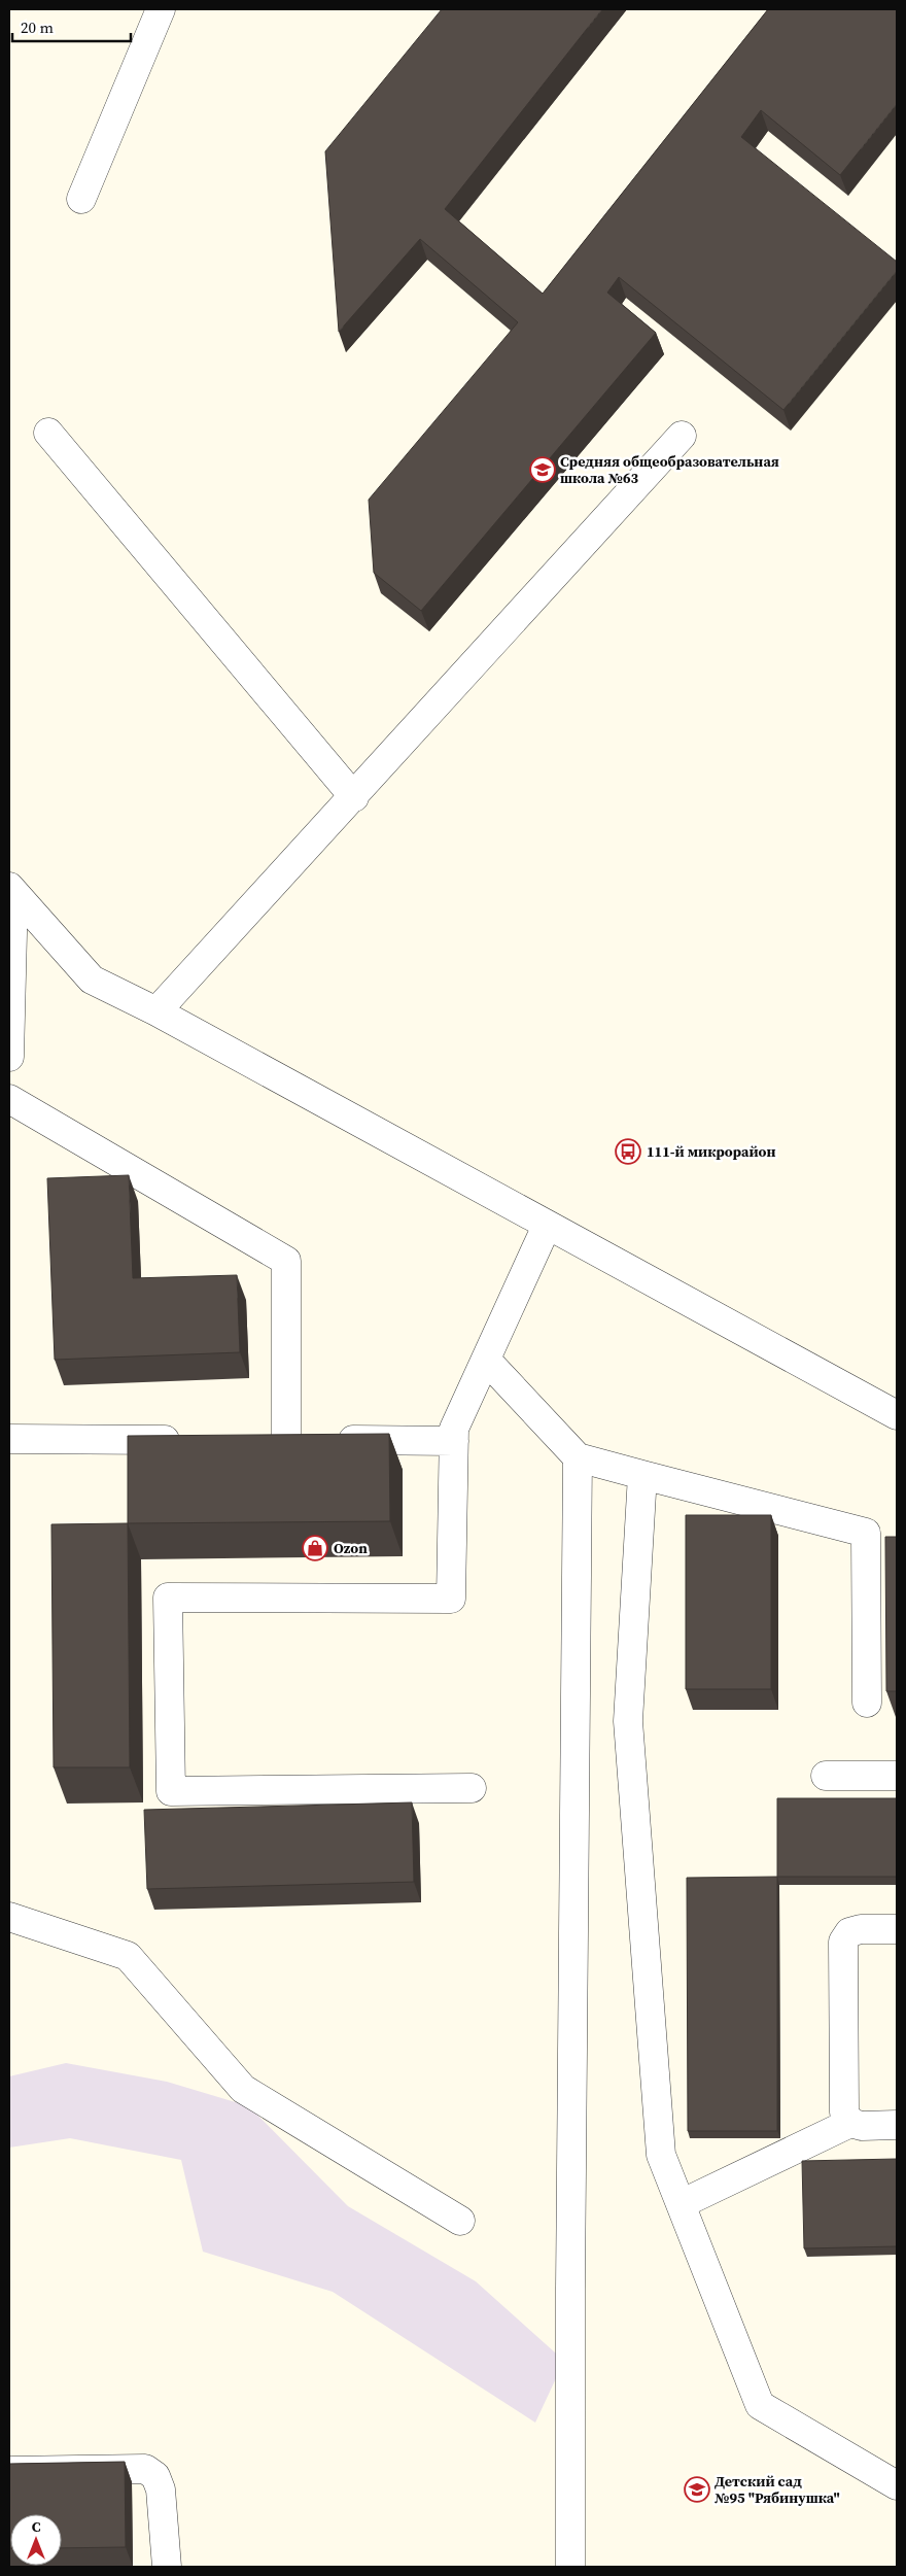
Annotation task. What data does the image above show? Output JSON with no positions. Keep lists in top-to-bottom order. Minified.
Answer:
{"places":{"school or university":["Средняя общеобразовательная школа №63","Детский сад №95 \"Рябинушка\""],"bus stop":["111-й микрорайон"],"shop":["Ozon"]},"scale_bar":"20 m","north":"top"}
